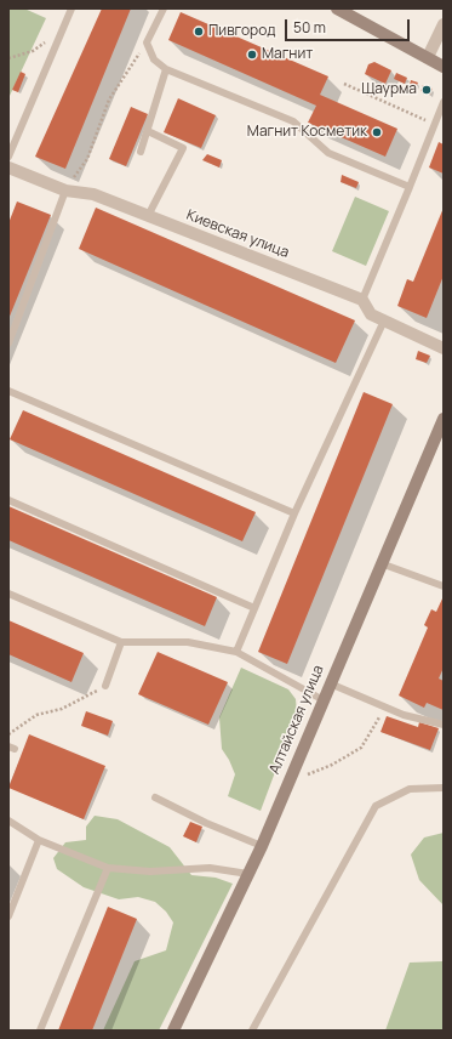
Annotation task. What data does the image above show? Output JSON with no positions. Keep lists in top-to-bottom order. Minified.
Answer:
{"streets":{"street":["Киевская улица","Алтайская улица"]},"places":["Пивгород","Магнит","Щаурма","Магнит Косметик"],"scale_bar":"50 m"}
